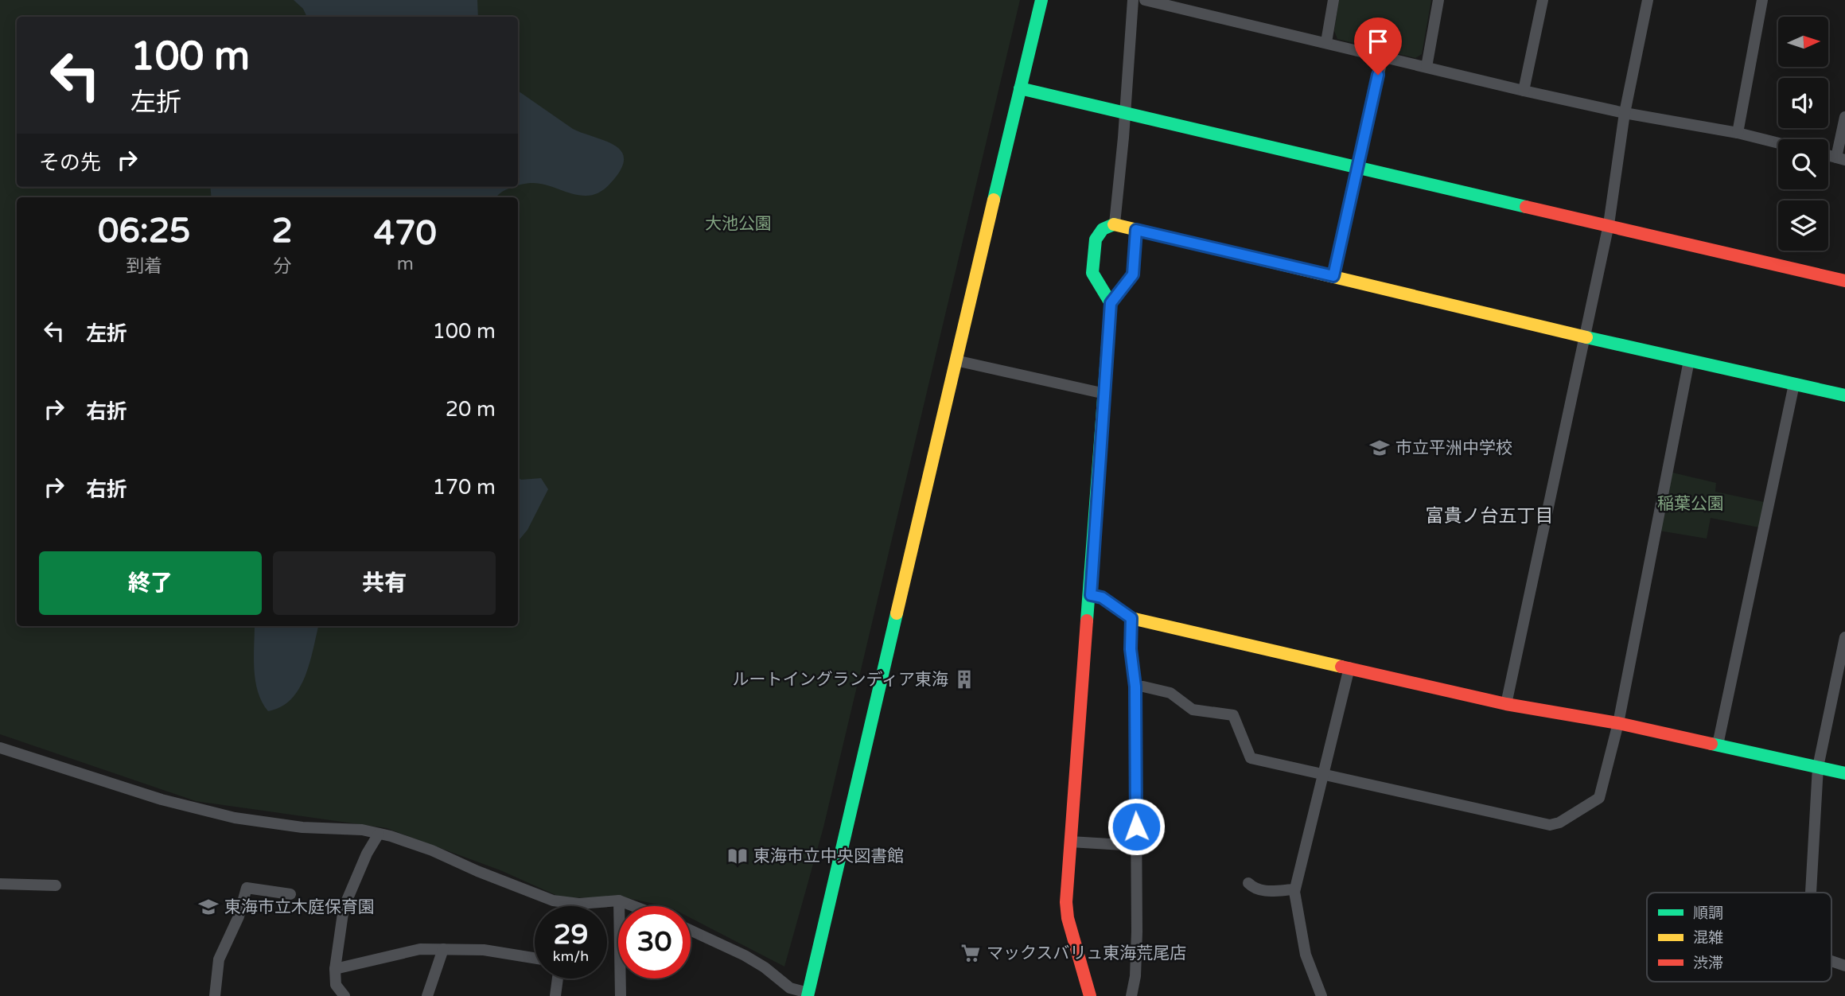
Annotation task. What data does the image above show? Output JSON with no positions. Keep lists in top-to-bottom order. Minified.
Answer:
{"districts":["富貴ノ台五丁目"],"parks":["大池公園","稲葉公園"],"places":{"school or university":["市立平洲中学校","東海市立木庭保育園"],"building":["ルートイングランディア東海"],"library":["東海市立中央図書館"],"supermarket":["マックスバリュ東海荒尾店"]},"legend":["順調","混雑","渋滞"],"north":"right","page":{"turn":["100 m","左折"],"then":"その先","eta":["06:25","到着","2","分","470","m"],"list":[{"name":"左折","value":"100 m"},{"name":"右折","value":"20 m"},{"name":"右折","value":"170 m"}],"buttons":["終了","共有"],"speed":"29 km/h","limit":"30"}}
